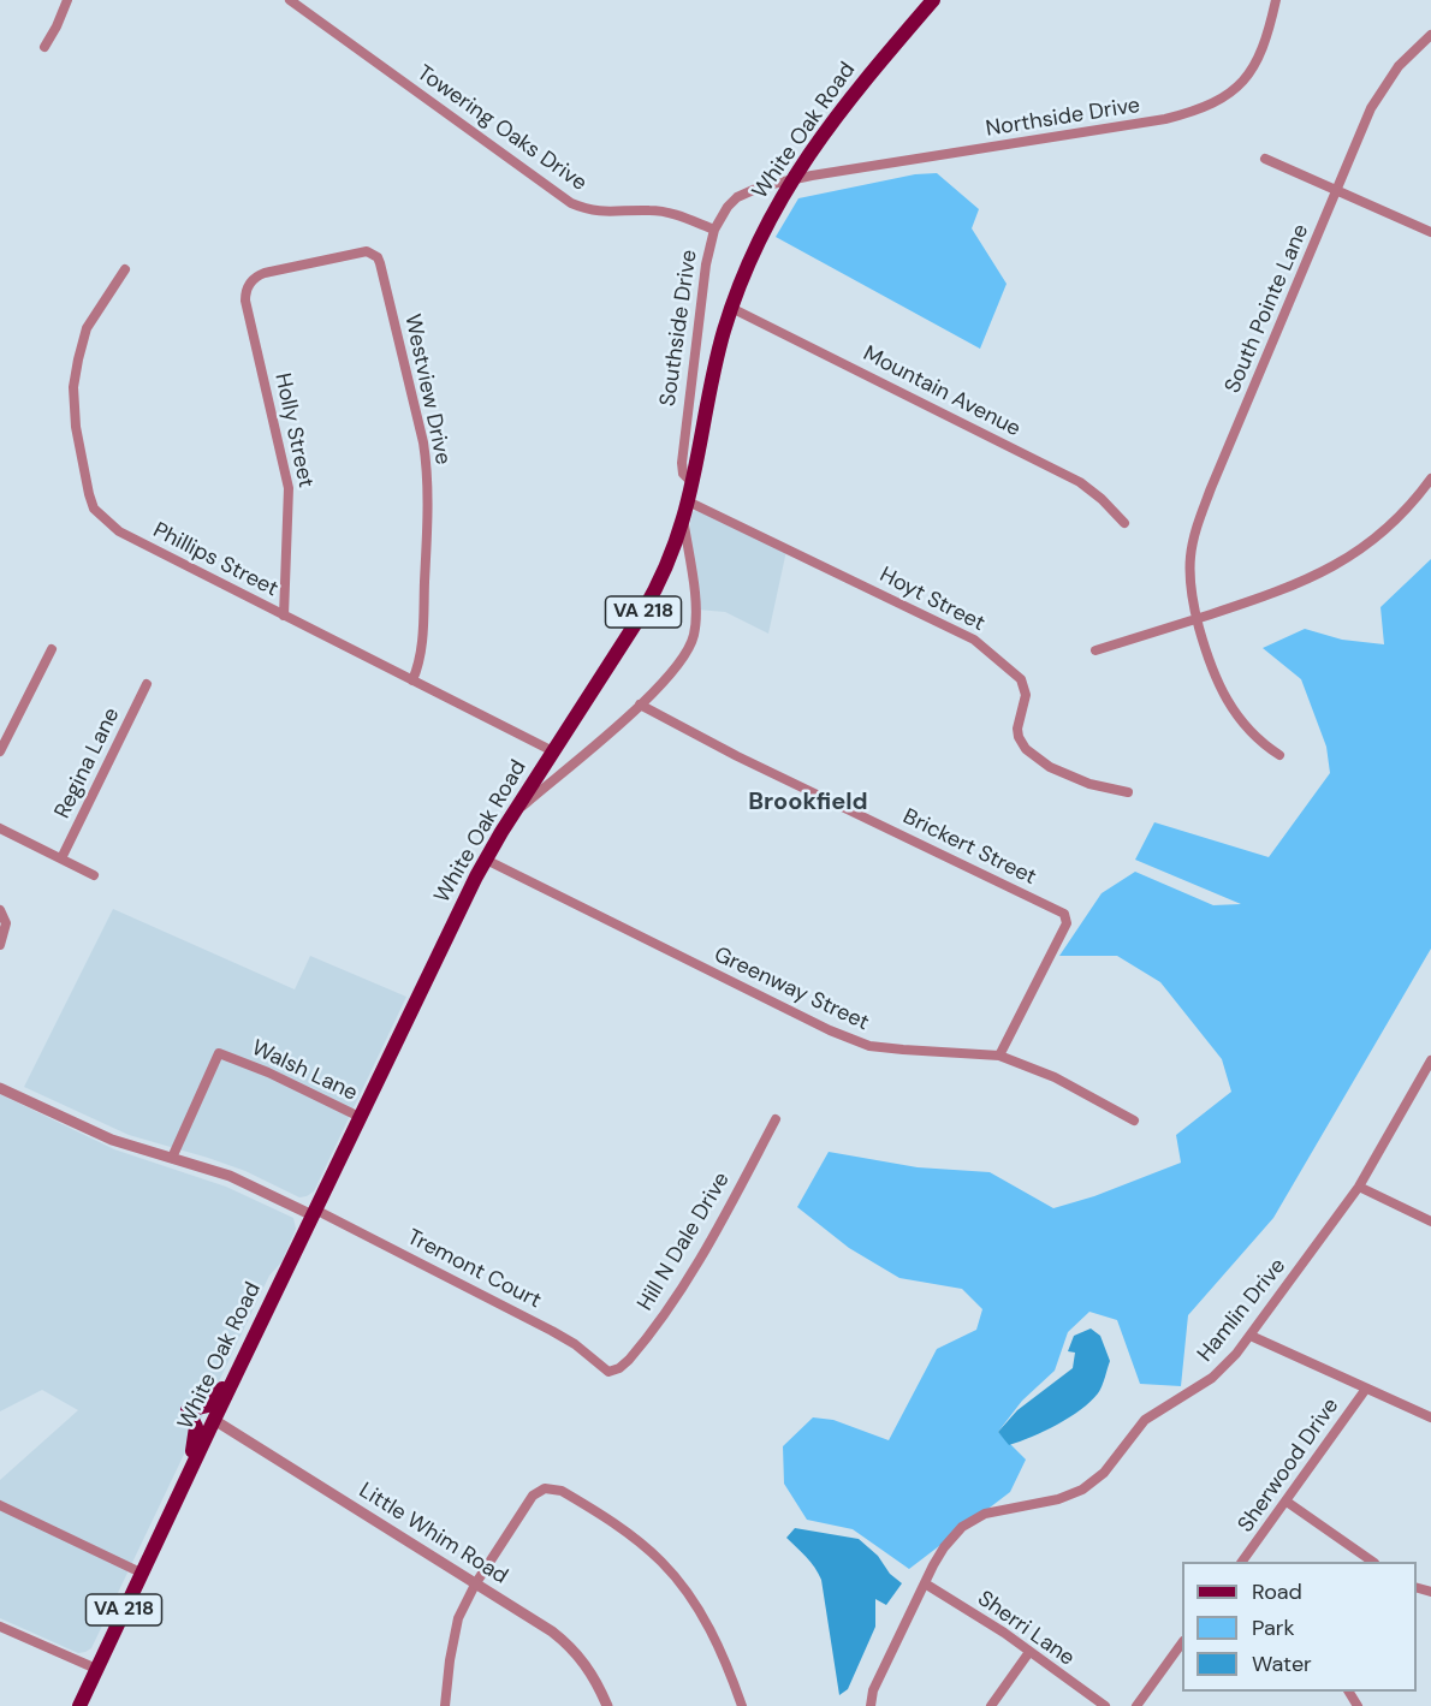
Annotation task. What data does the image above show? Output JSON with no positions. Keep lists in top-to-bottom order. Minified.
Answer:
{"streets":{"main road":["White Oak Road","VA 218"],"street":["Northside Drive","Towering Oaks Drive","South Pointe Lane","Southside Drive","Westview Drive","Mountain Avenue","Holly Street","Phillips Street","Hoyt Street","Regina Lane","Brickert Street","Greenway Street","Walsh Lane","Hill N Dale Drive","Tremont Court","Hamlin Drive","Sherwood Drive","Little Whim Road","Sherri Lane"]},"crossings":[["Northside Drive","White Oak Road"],["Northside Drive","Southside Drive"],["Towering Oaks Drive","Southside Drive"],["White Oak Road","Southside Drive"],["White Oak Road","Mountain Avenue"],["White Oak Road","Phillips Street"],["White Oak Road","Hoyt Street"],["White Oak Road","Greenway Street"],["White Oak Road","Walsh Lane"],["White Oak Road","Tremont Court"],["White Oak Road","Little Whim Road"],["Westview Drive","Holly Street"],["Westview Drive","Phillips Street"],["Holly Street","Phillips Street"],["Brickert Street","Greenway Street"],["Hill N Dale Drive","Tremont Court"],["Hamlin Drive","Sherri Lane"]],"districts":["Brookfield"],"legend":["Road","Park","Water"]}
